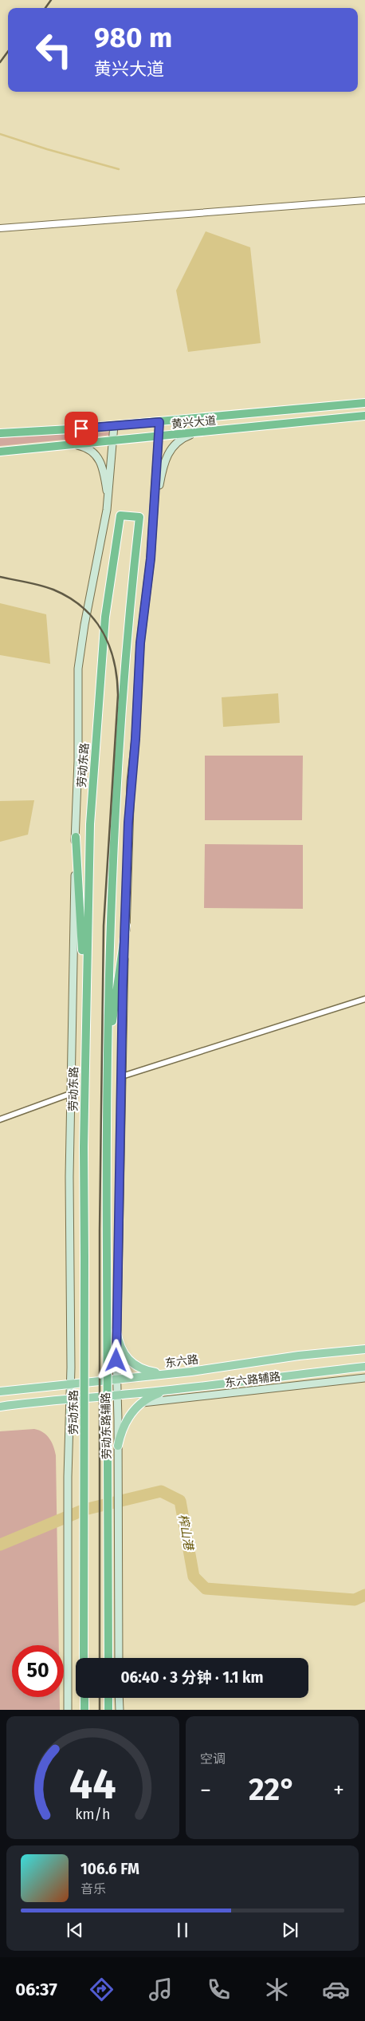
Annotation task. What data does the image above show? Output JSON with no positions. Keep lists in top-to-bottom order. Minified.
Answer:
{"streets":{"highway":["黄兴大道","劳动东路"],"main road":["东六路","东六路辅路","劳动东路辅路"]},"crossings":[["黄兴大道","劳动东路辅路"],["东六路","劳动东路辅路"]],"water":["榨山港"],"page":{"turn":["980 m","黄兴大道"],"limit":"50","trip":"06:40 · 3 分钟 · 1.1 km","tile":"空调","heat":["−","22°","+"],"song":["106.6 FM","音乐"],"tabs":"06:37","gauge":["44","km/h"]}}
